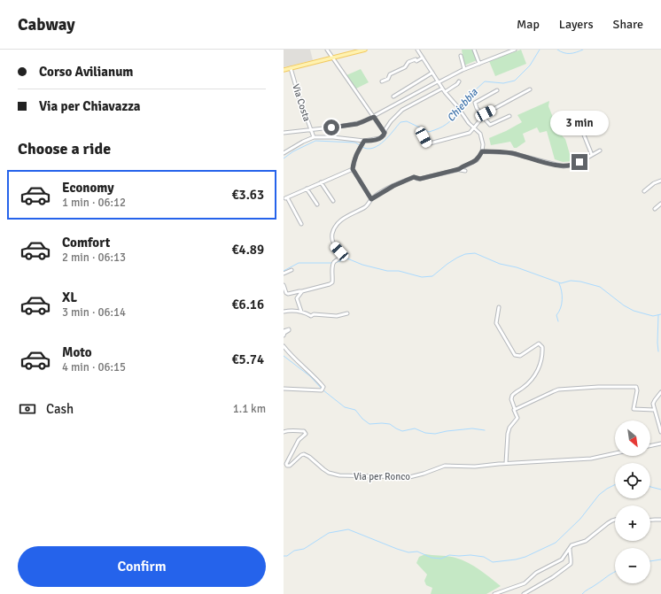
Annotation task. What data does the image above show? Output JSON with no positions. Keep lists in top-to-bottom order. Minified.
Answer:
{"streets":{"street":["Via Costa","Via per Ronco"]},"water":["Chiebbia"],"north":"bottom right","page":{"header":"Cabway","nav":["Map","Layers","Share"],"banner":["Corso Avilianum","Via per Chiavazza"],"bubble":"3 min","heading":"Choose a ride","list":[{"name":"Economy","note":"1 min · 06:12","value":"€3.63"},{"name":"Comfort","note":"2 min · 06:13","value":"€4.89"},{"name":"XL","note":"3 min · 06:14","value":"€6.16"},{"name":"Moto","note":"4 min · 06:15","value":"€5.74"}],"pay":["Cash","1.1 km"],"map_buttons":["+","−"],"buttons":"Confirm"}}
